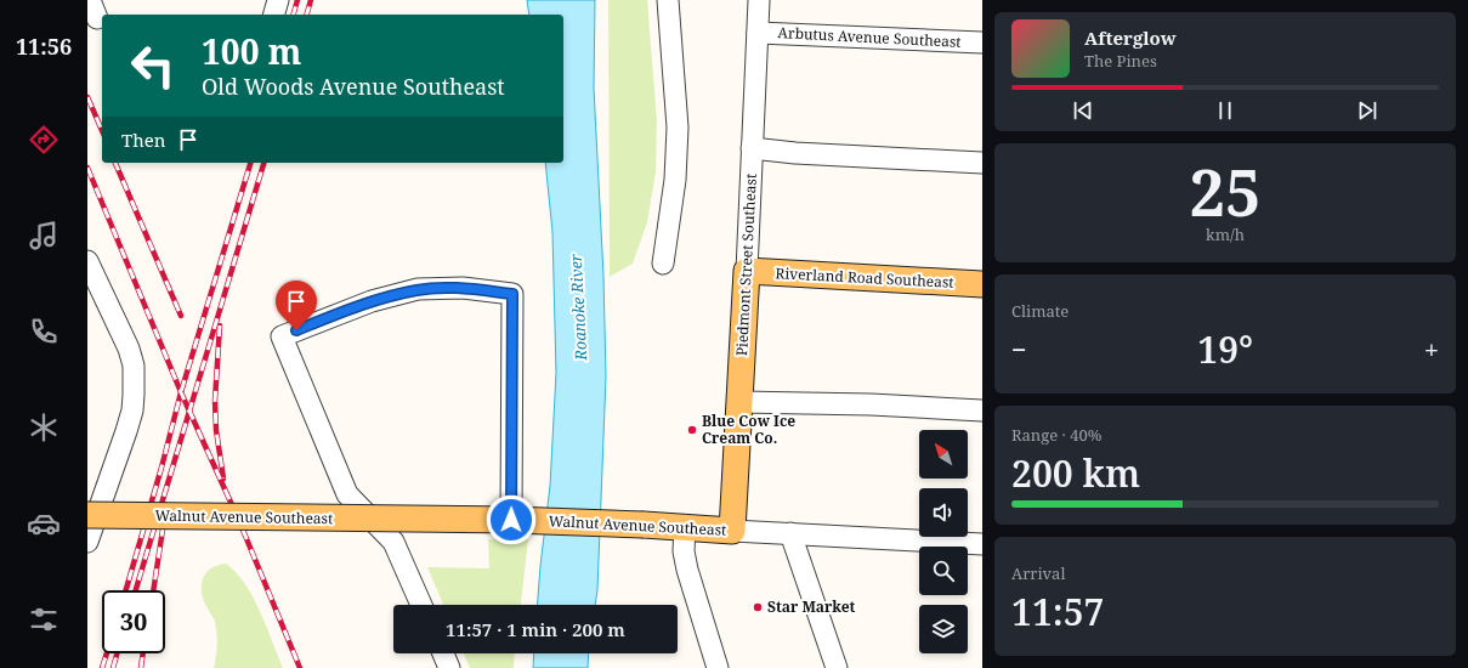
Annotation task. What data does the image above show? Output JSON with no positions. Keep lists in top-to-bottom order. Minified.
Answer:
{"streets":{"main road":["Piedmont Street Southeast","Riverland Road Southeast","Walnut Avenue Southeast"],"street":["Arbutus Avenue Southeast"]},"crossings":[["Arbutus Avenue Southeast","Piedmont Street Southeast"],["Piedmont Street Southeast","Riverland Road Southeast"],["Piedmont Street Southeast","Walnut Avenue Southeast"]],"water":["Roanoke River"],"places":["Blue Cow Ice Cream Co.","Star Market"],"north":"top left","page":{"tabs":"11:56","turn":["100 m","Old Woods Avenue Southeast"],"song":["Afterglow","The Pines"],"then":"Then","tile":[["25","km/h"],"Climate",["Range · 40%","200 km"],["Arrival","11:57"]],"heat":["−","19°","+"],"limit":"30","trip":"11:57 · 1 min · 200 m"}}
